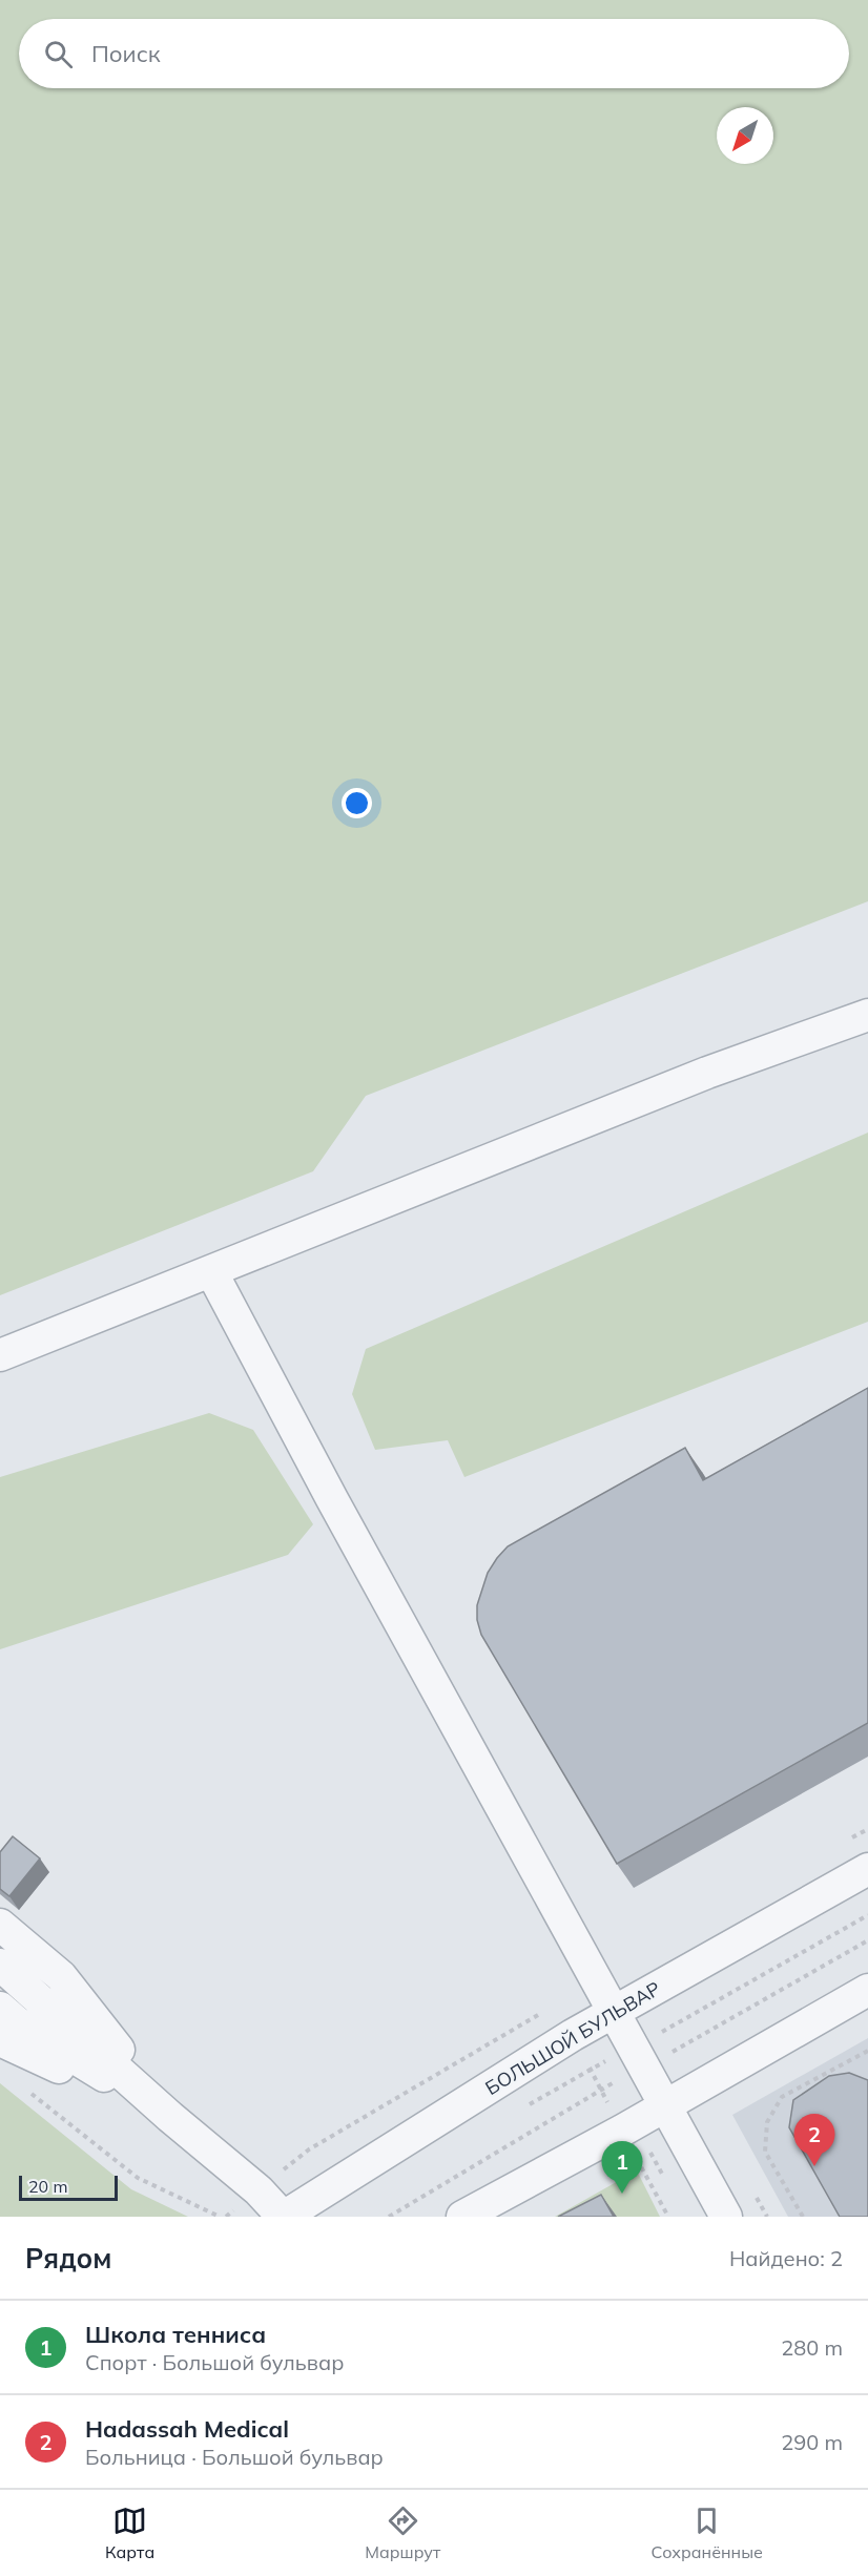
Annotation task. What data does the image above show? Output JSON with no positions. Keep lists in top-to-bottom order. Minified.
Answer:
{"streets":{"street":["БОЛЬШОЙ БУЛЬВАР"]},"scale_bar":"20 m","north":"bottom left","page":{"search":"Поиск","pins":["2","1"],"scale":"20 m","heading":["Рядом","Найдено: 2"],"list":[{"mark":"1","name":"Школа тенниса","note":"Спорт · Большой бульвар","value":"280 m"},{"mark":"2","name":"Hadassah Medical","note":"Больница · Большой бульвар","value":"290 m"}],"nav":["Карта","Маршрут","Сохранённые"]}}
